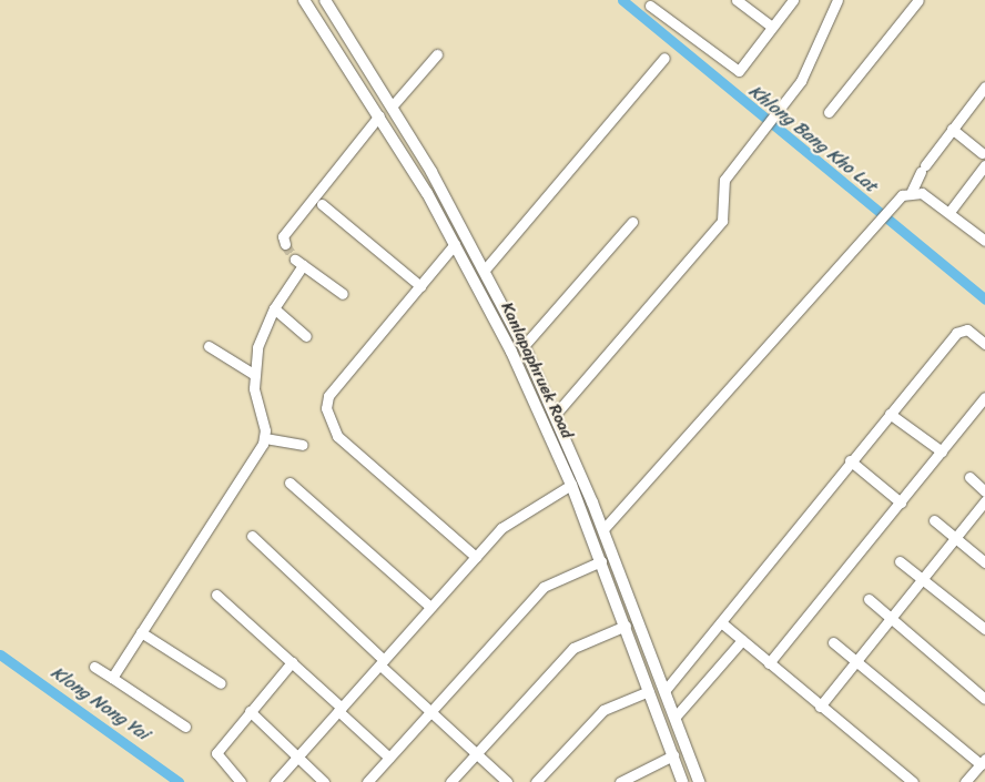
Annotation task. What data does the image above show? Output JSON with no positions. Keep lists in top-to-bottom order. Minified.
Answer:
{"streets":{"main road":["Kanlapaphruek Road"]},"water":["Khlong Bang Kho Lat","Klong Nong Yai"]}
